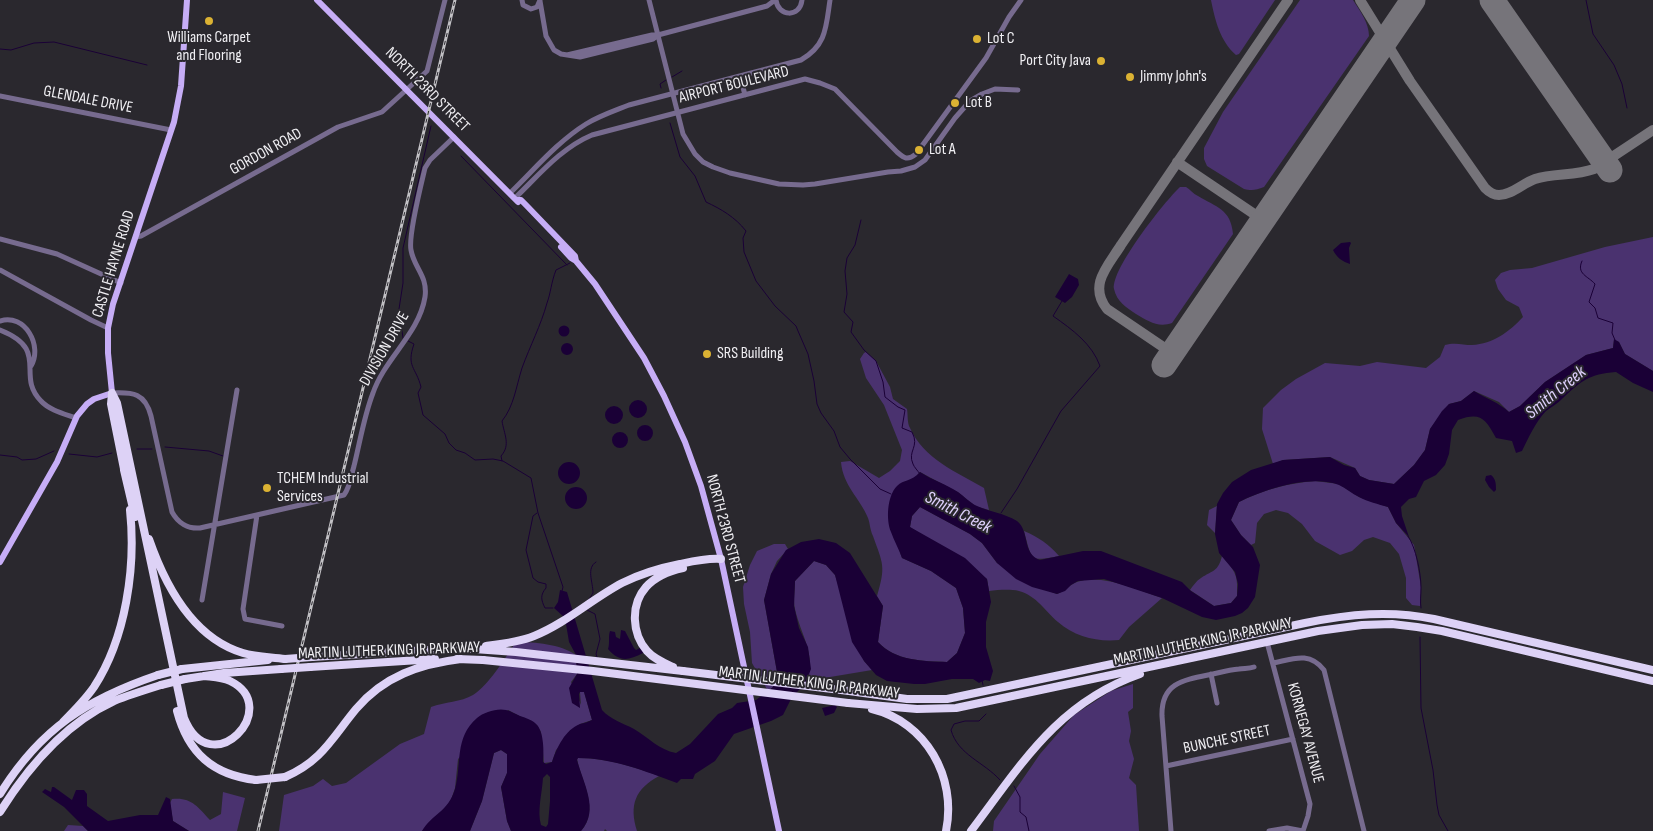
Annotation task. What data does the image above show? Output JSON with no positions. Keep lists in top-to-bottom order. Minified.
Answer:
{"streets":{"highway":["MARTIN LUTHER KING JR PARKWAY"],"main road":["NORTH 23RD STREET","CASTLE HAYNE ROAD"],"street":["AIRPORT BOULEVARD","GLENDALE DRIVE","GORDON ROAD","DIVISION DRIVE","KORNEGAY AVENUE","BUNCHE STREET"]},"crossings":[["AIRPORT BOULEVARD","NORTH 23RD STREET"],["NORTH 23RD STREET","GORDON ROAD"],["NORTH 23RD STREET","DIVISION DRIVE"],["GLENDALE DRIVE","CASTLE HAYNE ROAD"],["GORDON ROAD","CASTLE HAYNE ROAD"],["CASTLE HAYNE ROAD","DIVISION DRIVE"],["MARTIN LUTHER KING JR PARKWAY","KORNEGAY AVENUE"],["KORNEGAY AVENUE","BUNCHE STREET"]],"water":["Smith Creek"],"places":["Williams Carpet and Flooring","Lot C","Port City Java","Jimmy John's","Lot B","Lot A","SRS Building","TCHEM Industrial Services"]}
